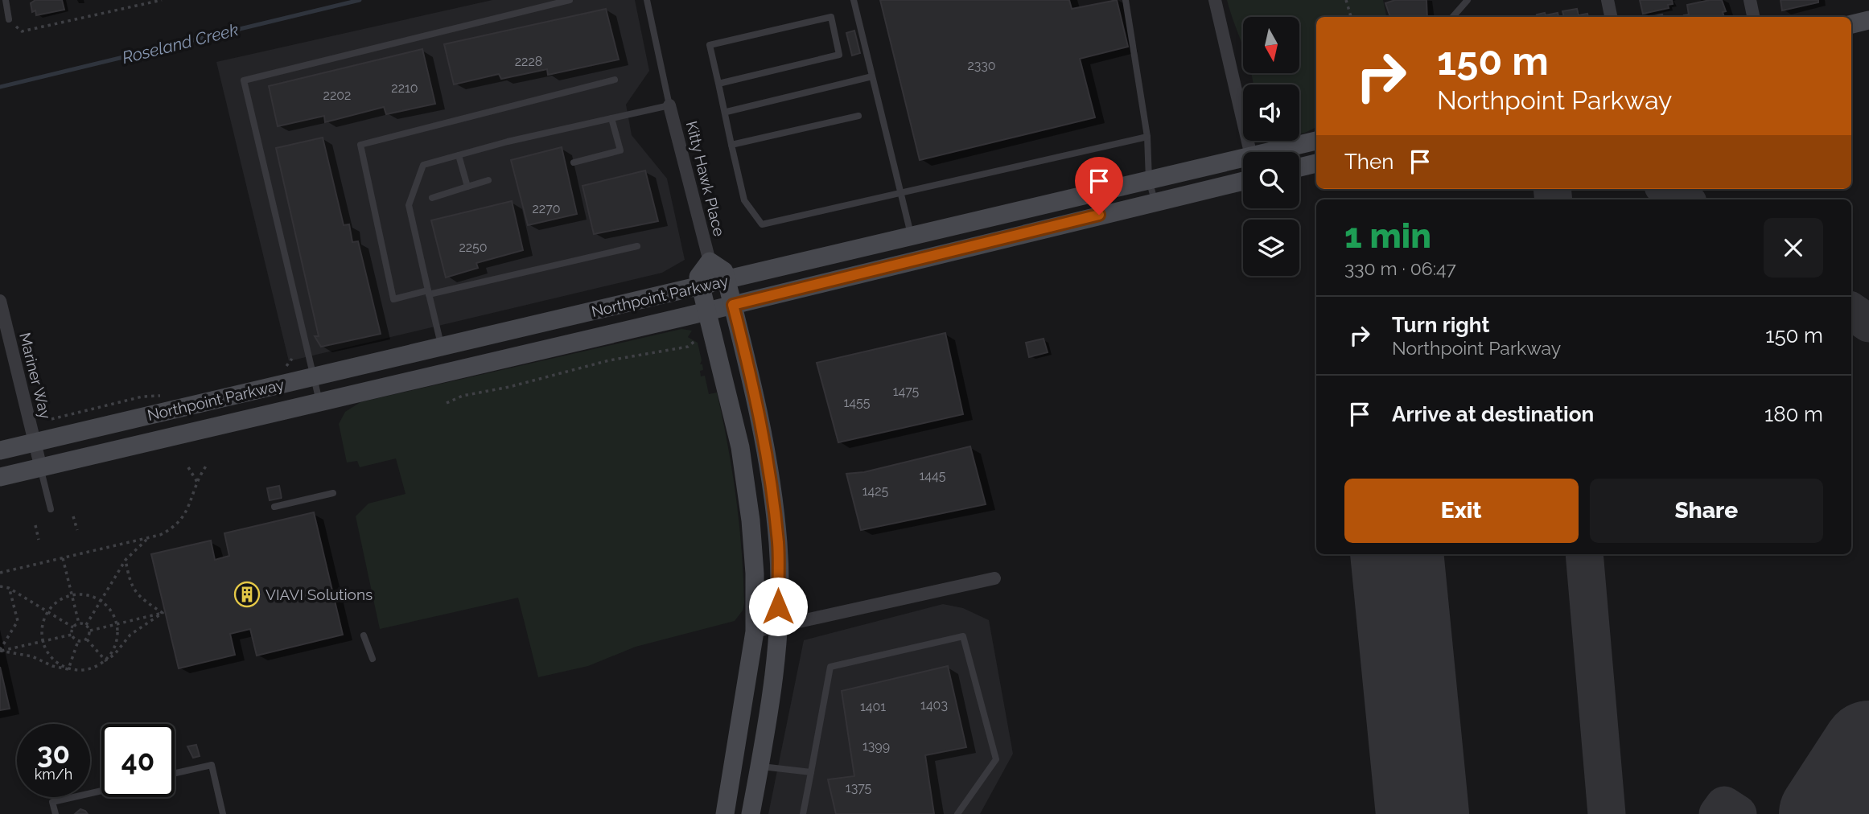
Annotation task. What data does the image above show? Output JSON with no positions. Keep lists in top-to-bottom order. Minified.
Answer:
{"streets":{"street":["Kitty Hawk Place","Northpoint Parkway","Mariner Way"]},"crossings":[["Northpoint Parkway","Mariner Way"]],"water":["Roseland Creek"],"places":{"building":["VIAVI Solutions"]},"house_numbers":["2228","2330","2210","2202","2270","2250","1475","1455","1445","1425","1403","1401","1399","1375"],"north":"bottom","page":{"turn":["150 m","Northpoint Parkway"],"then":"Then","heading":["1 min","330 m · 06:47"],"list":[{"name":"Turn right","note":"Northpoint Parkway","value":"150 m"},{"name":"Arrive at destination","value":"180 m"}],"buttons":["Exit","Share"],"speed":"30 km/h","limit":"40"}}
